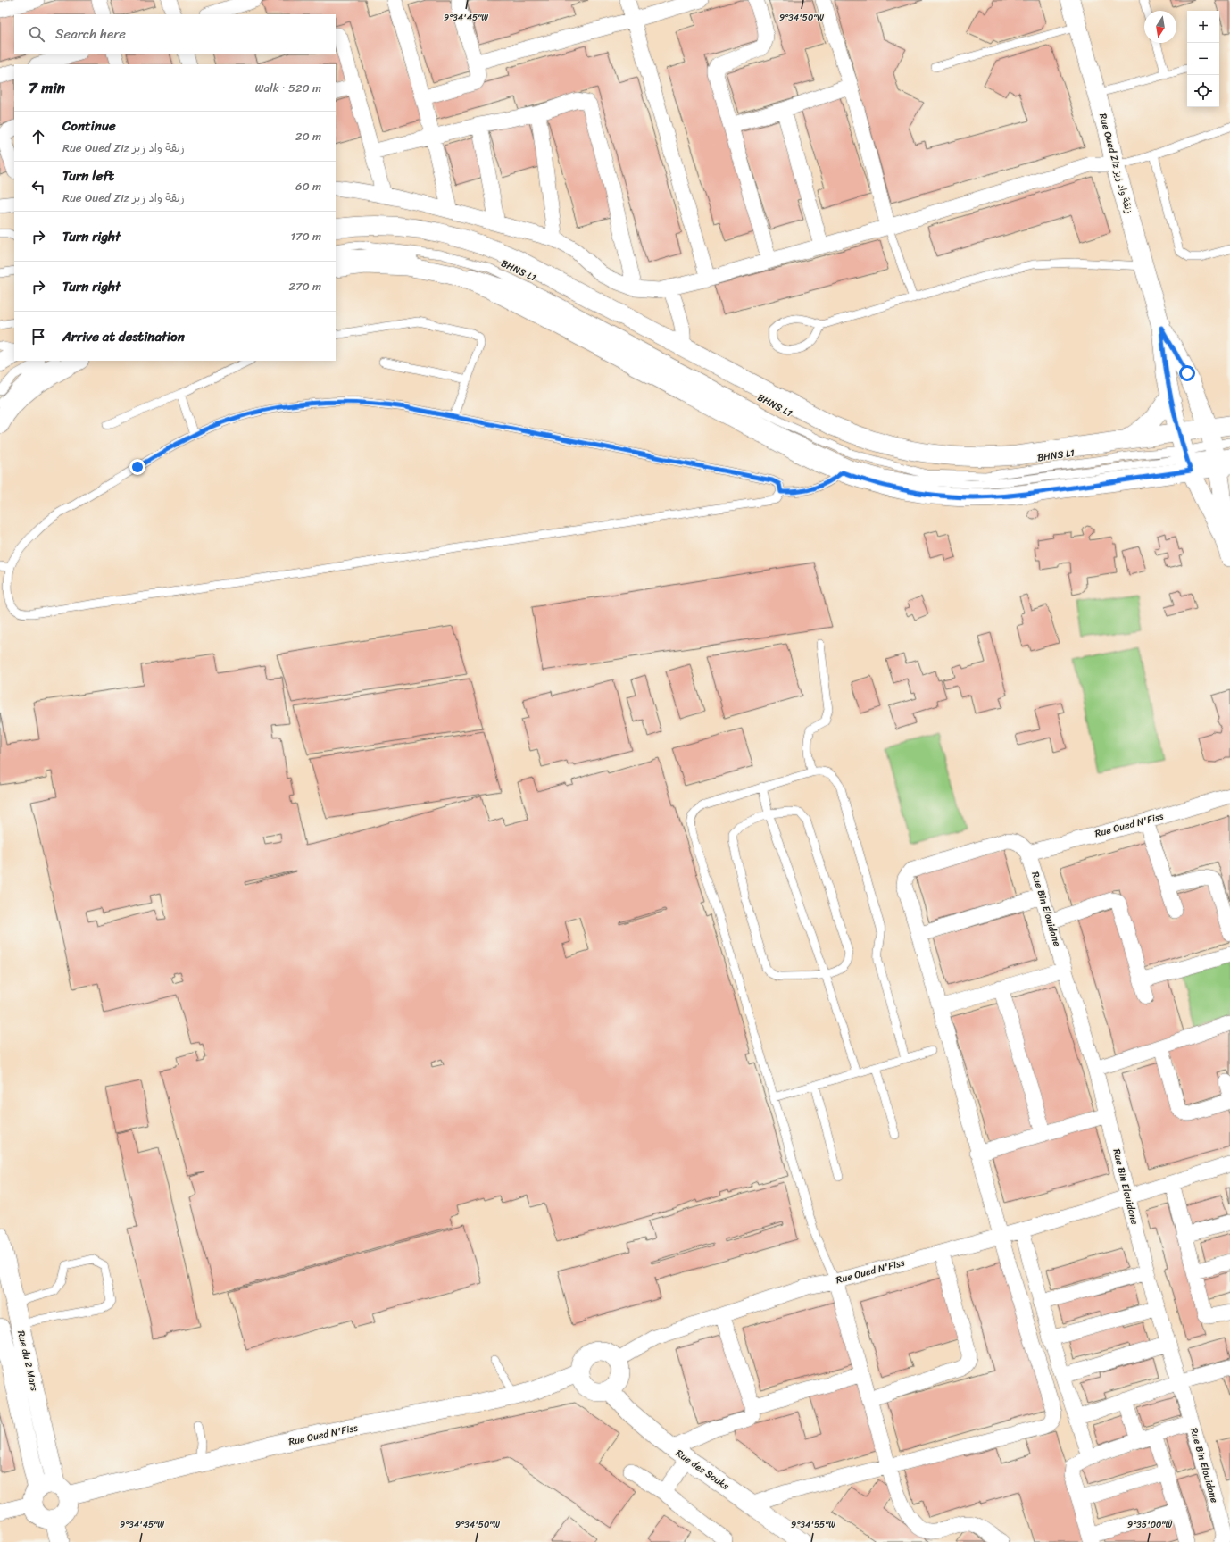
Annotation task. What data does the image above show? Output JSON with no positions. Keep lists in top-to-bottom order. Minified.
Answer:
{"streets":{"street":["Rue Oued Ziz زنقة واد زيز","Rue Oued N'Fiss","Rue Bin Elouidane","Rue du 2 Mars","Rue des Souks"],"lane":["BHNS L1"]},"crossings":[["Rue Oued Ziz زنقة واد زيز","BHNS L1"],["Rue Oued N'Fiss","Rue Bin Elouidane"],["Rue Oued N'Fiss","Rue du 2 Mars"],["Rue Oued N'Fiss","Rue des Souks"]],"north":"bottom","page":{"map_buttons":["+","−"],"search":"Search here","heading":["7 min","Walk · 520 m"],"list":[["Continue","Rue Oued Ziz زنقة واد زيز","20 m"],["Turn left","Rue Oued Ziz زنقة واد زيز","60 m"],["Turn right","170 m"],["Turn right","270 m"],"Arrive at destination"]},"coordinates":["9°34'45\"W","9°34'50\"W","9°34'55\"W","9°35'00\"W"]}
